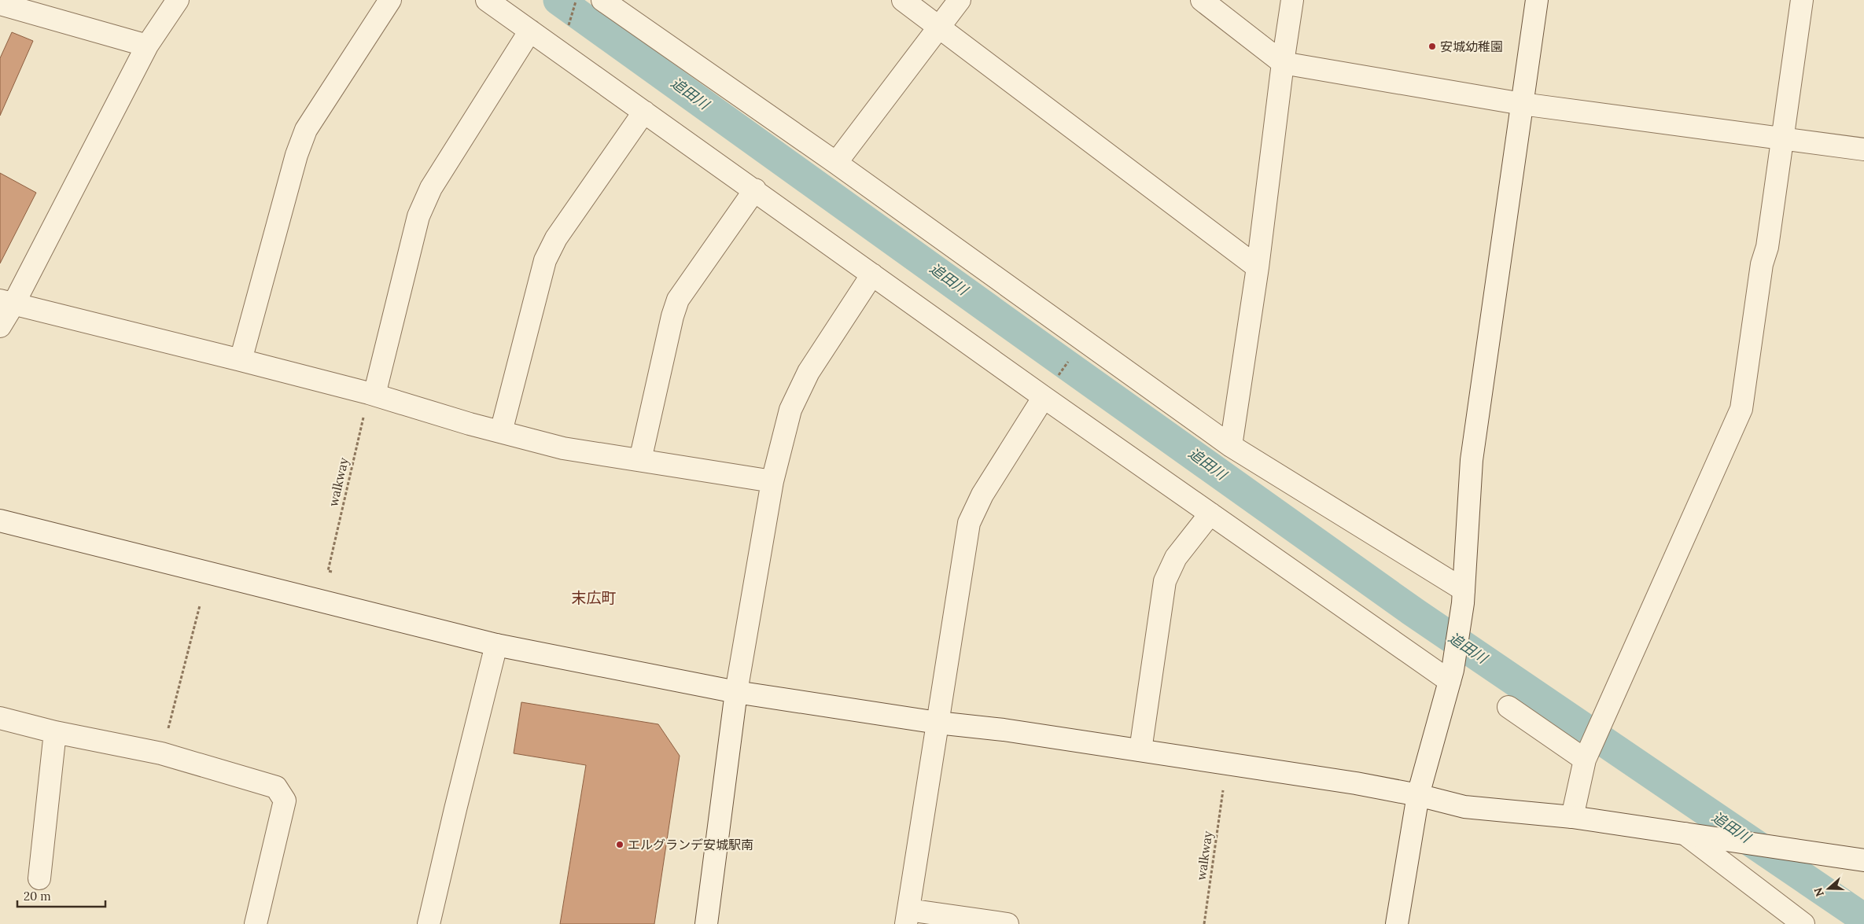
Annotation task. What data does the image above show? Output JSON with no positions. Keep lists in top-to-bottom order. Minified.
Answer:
{"streets":{"path":["walkway"]},"districts":["末広町"],"water":["追田川"],"places":["安城幼稚園","エルグランデ安城駅南"],"scale_bar":"20 m","north":"left"}
